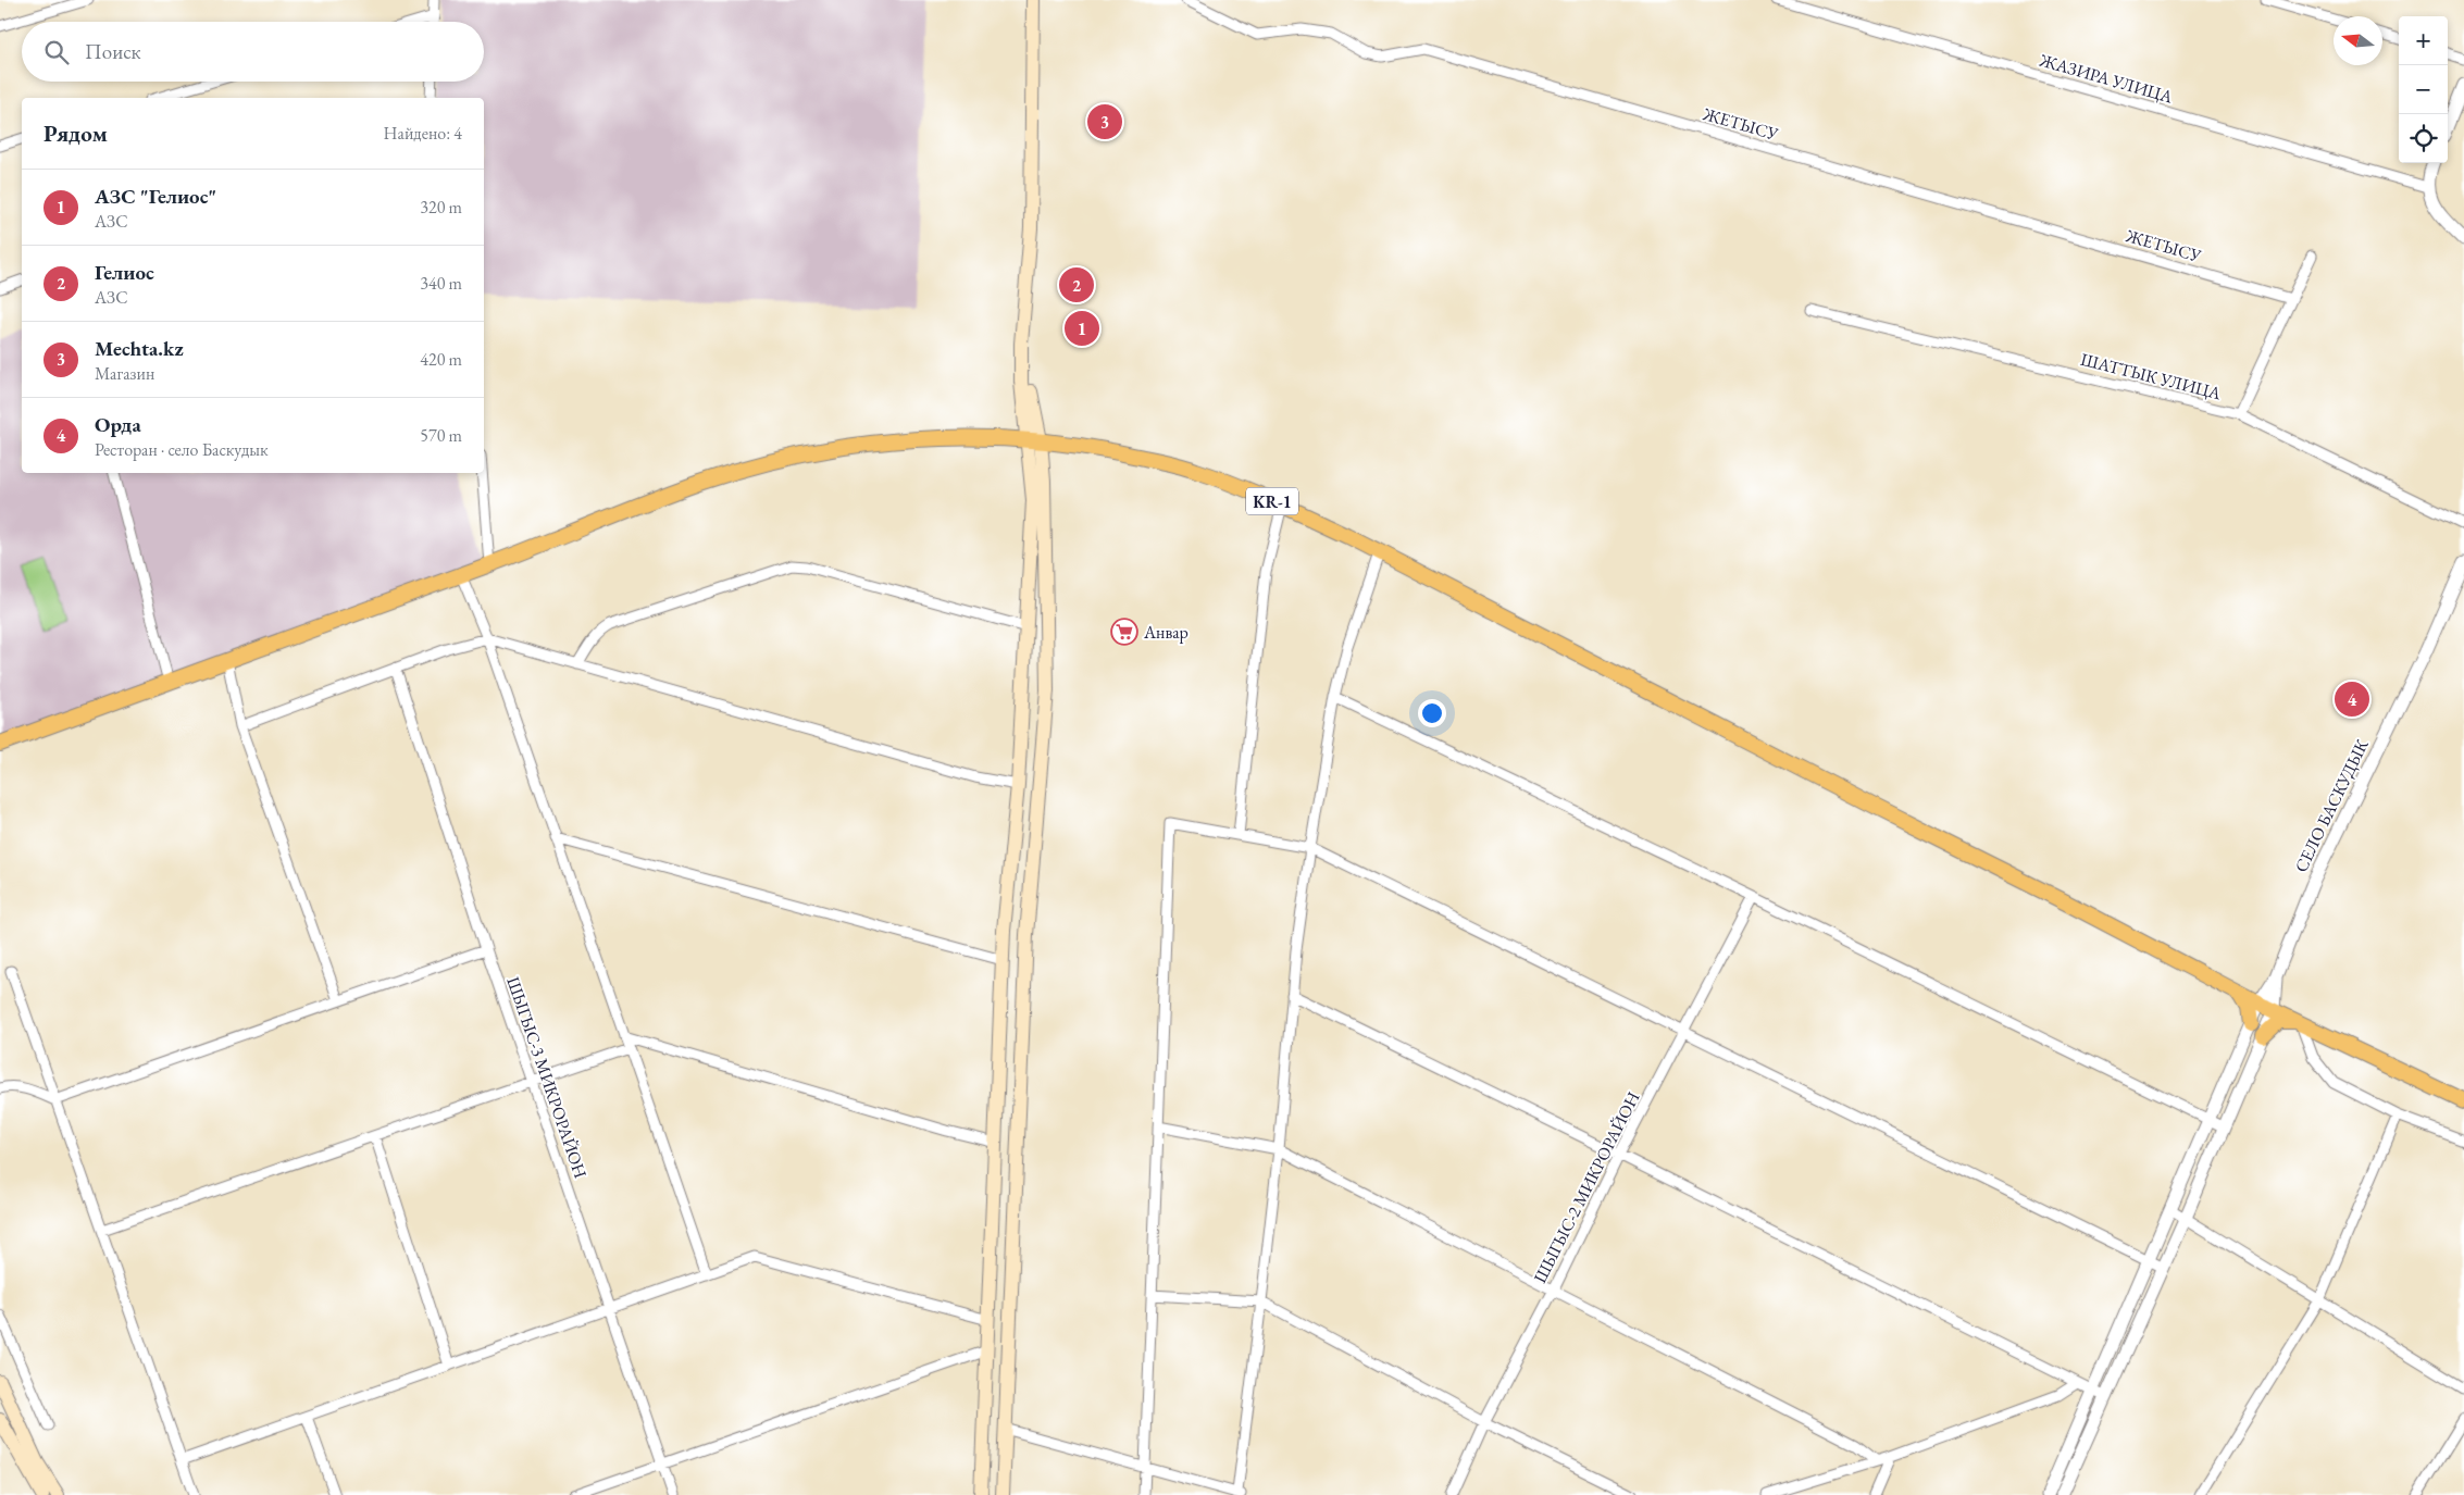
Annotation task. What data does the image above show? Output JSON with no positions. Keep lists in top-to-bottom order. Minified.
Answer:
{"streets":{"main road":["KR-1"],"street":["ЖАЗИРА УЛИЦА","ЖЕТЫСУ","ШАТТЫК УЛИЦА","СЕЛО БАСКУДЫК","ШЫГЫС-3 МИКРОРАЙОН","ШЫГЫС-2 МИКРОРАЙОН"]},"places":{"supermarket":["Анвар"]},"north":"left","page":{"map_buttons":["+","−"],"search":"Поиск","heading":["Рядом","Найдено: 4"],"pins":["3","2","1","4"],"list":[{"mark":"1","name":"АЗС \"Гелиос\"","note":"АЗС","value":"320 m"},{"mark":"2","name":"Гелиос","note":"АЗС","value":"340 m"},{"mark":"3","name":"Mechta.kz","note":"Магазин","value":"420 m"},{"mark":"4","name":"Орда","note":"Ресторан · село Баскудык","value":"570 m"}]}}
